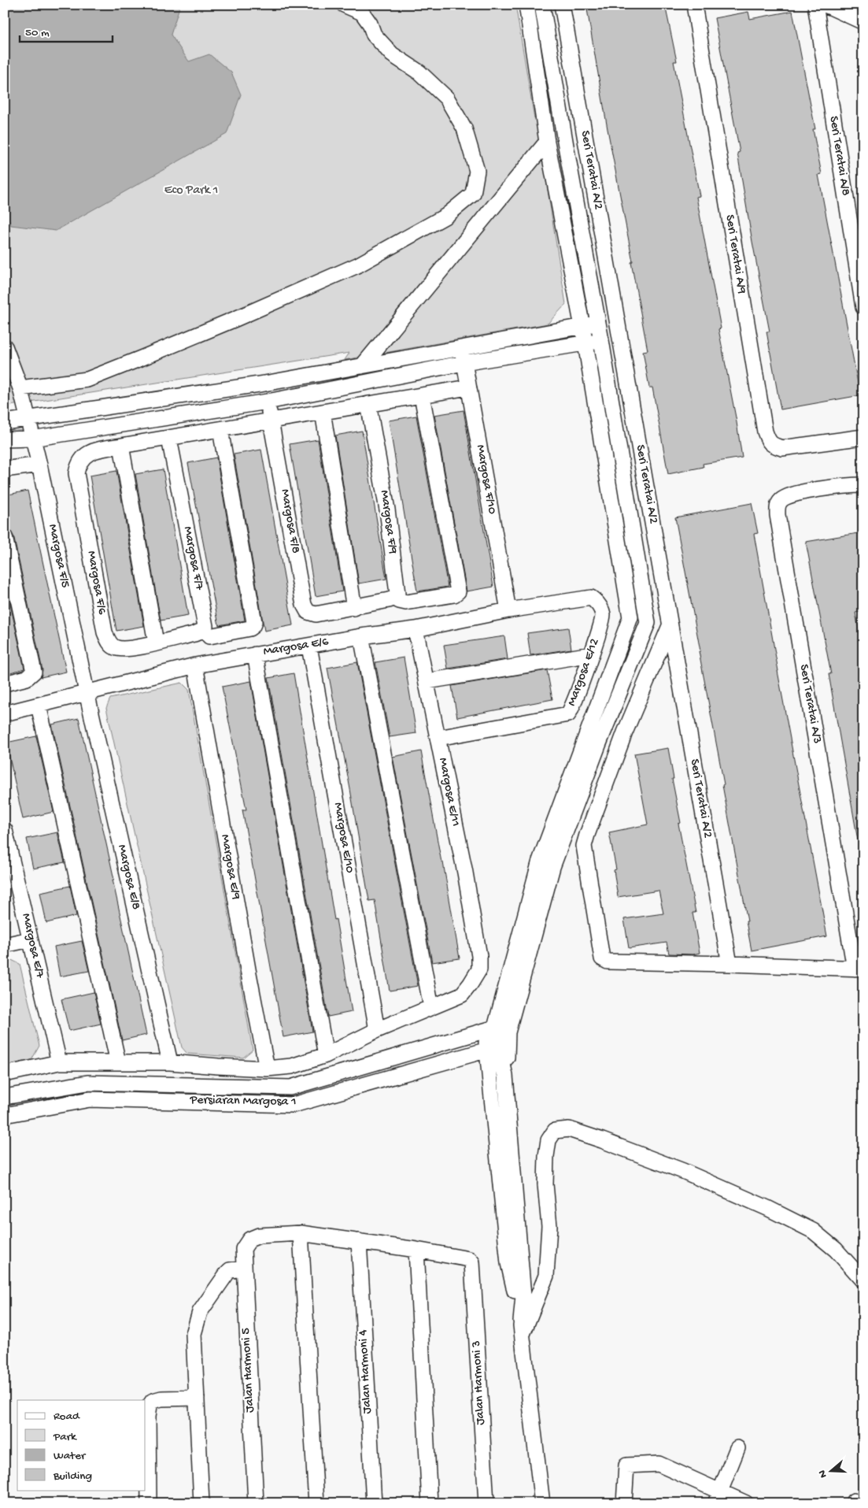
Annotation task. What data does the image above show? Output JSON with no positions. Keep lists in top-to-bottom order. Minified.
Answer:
{"streets":{"street":["Seri Teratai A/8","Seri Teratai A/2","Seri Teratai A/9","Margosa F/10","Margosa F/8","Margosa F/9","Margosa F/5","Margosa F/7","Margosa F/6","Margosa E/6","Margosa E/12","Seri Teratai A/3","Margosa E/11","Margosa E/10","Margosa E/9","Margosa E/8","Margosa E/7","Persiaran Margosa 1","Jalan Harmoni 5","Jalan Harmoni 4","Jalan Harmoni 3"]},"crossings":[["Margosa F/10","Margosa E/6"],["Margosa F/5","Margosa E/6"],["Margosa F/5","Margosa E/8"],["Margosa E/6","Margosa E/12"],["Margosa E/6","Margosa E/11"],["Margosa E/6","Margosa E/10"],["Margosa E/6","Margosa E/9"],["Margosa E/6","Margosa E/8"],["Margosa E/12","Margosa E/11"]],"parks":["Eco Park 1"],"legend":["Road","Park","Water","Building"],"scale_bar":"50 m","north":"left"}
